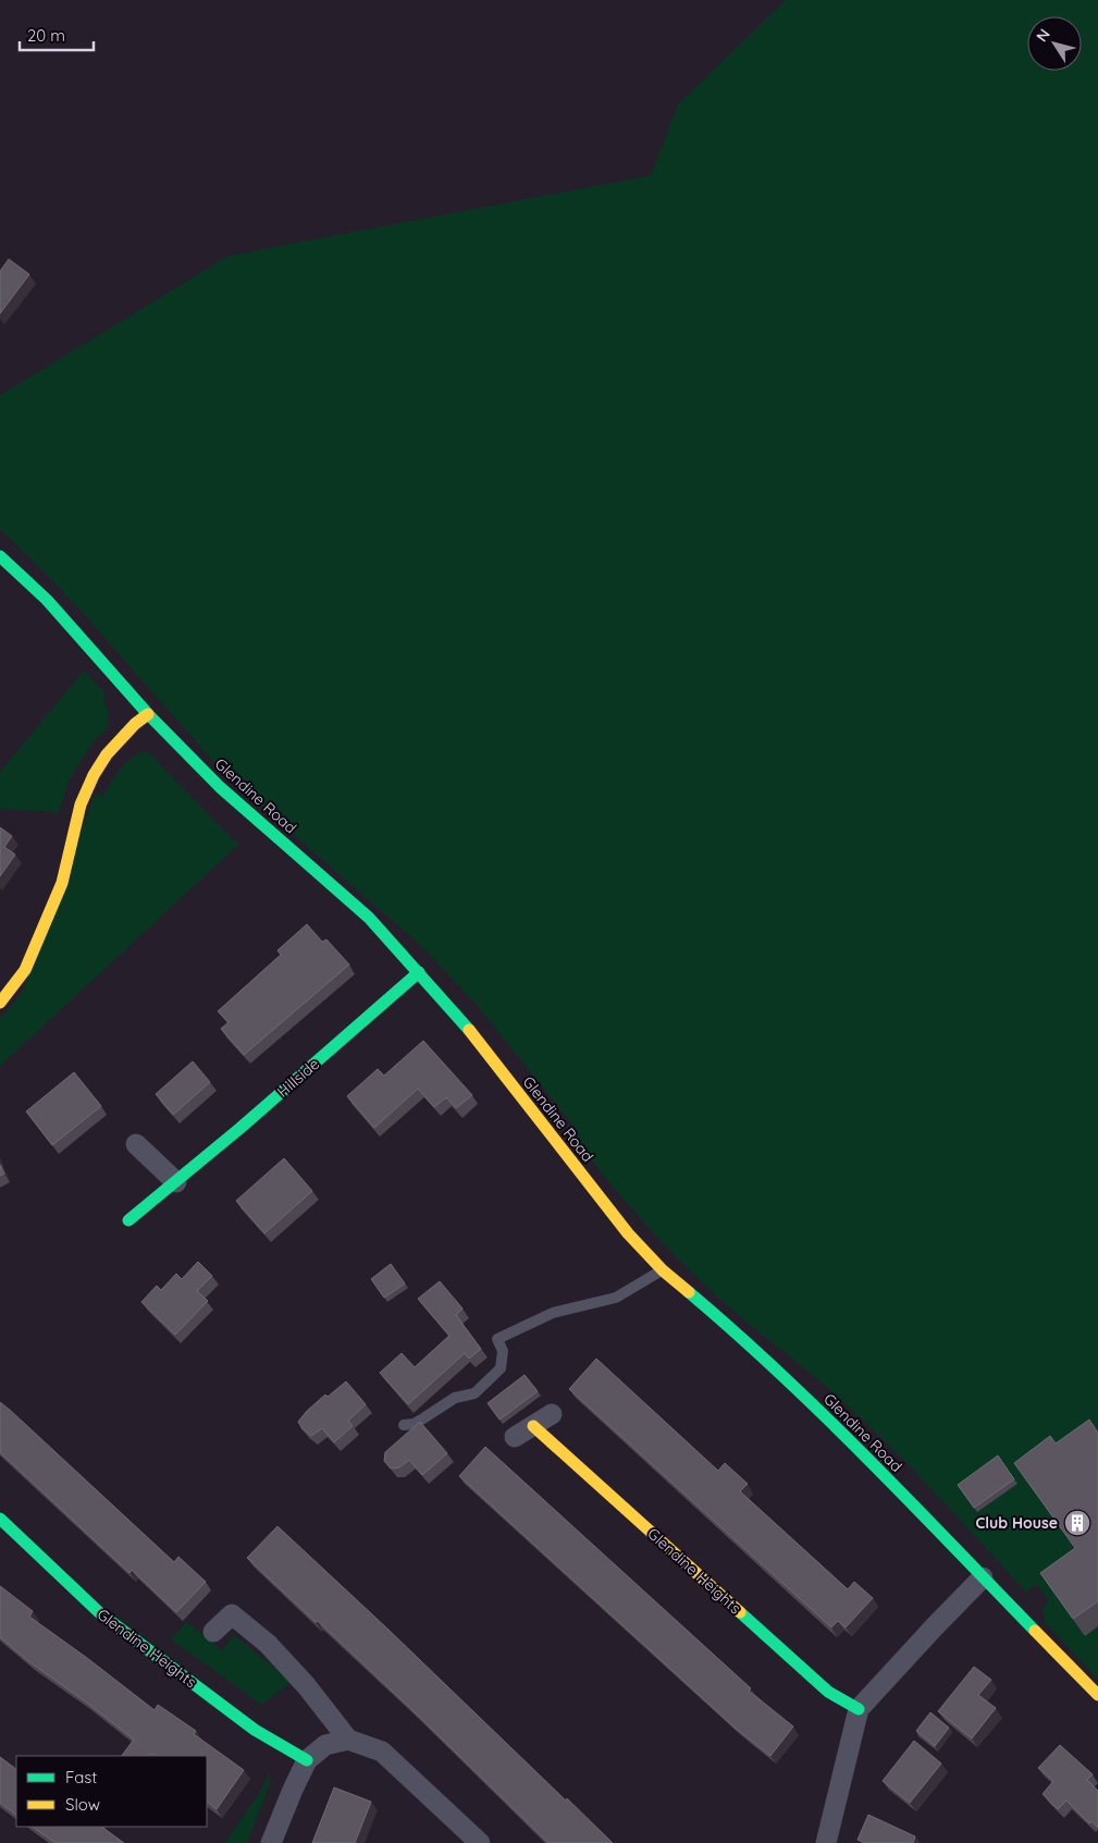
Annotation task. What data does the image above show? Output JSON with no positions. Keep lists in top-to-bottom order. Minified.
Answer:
{"streets":{"street":["Glendine Road","Hillside","Glendine Heights"]},"crossings":[["Glendine Road","Hillside"]],"places":{"building":["Club House"]},"legend":["Fast","Slow"],"scale_bar":"20 m","north":"top left"}
